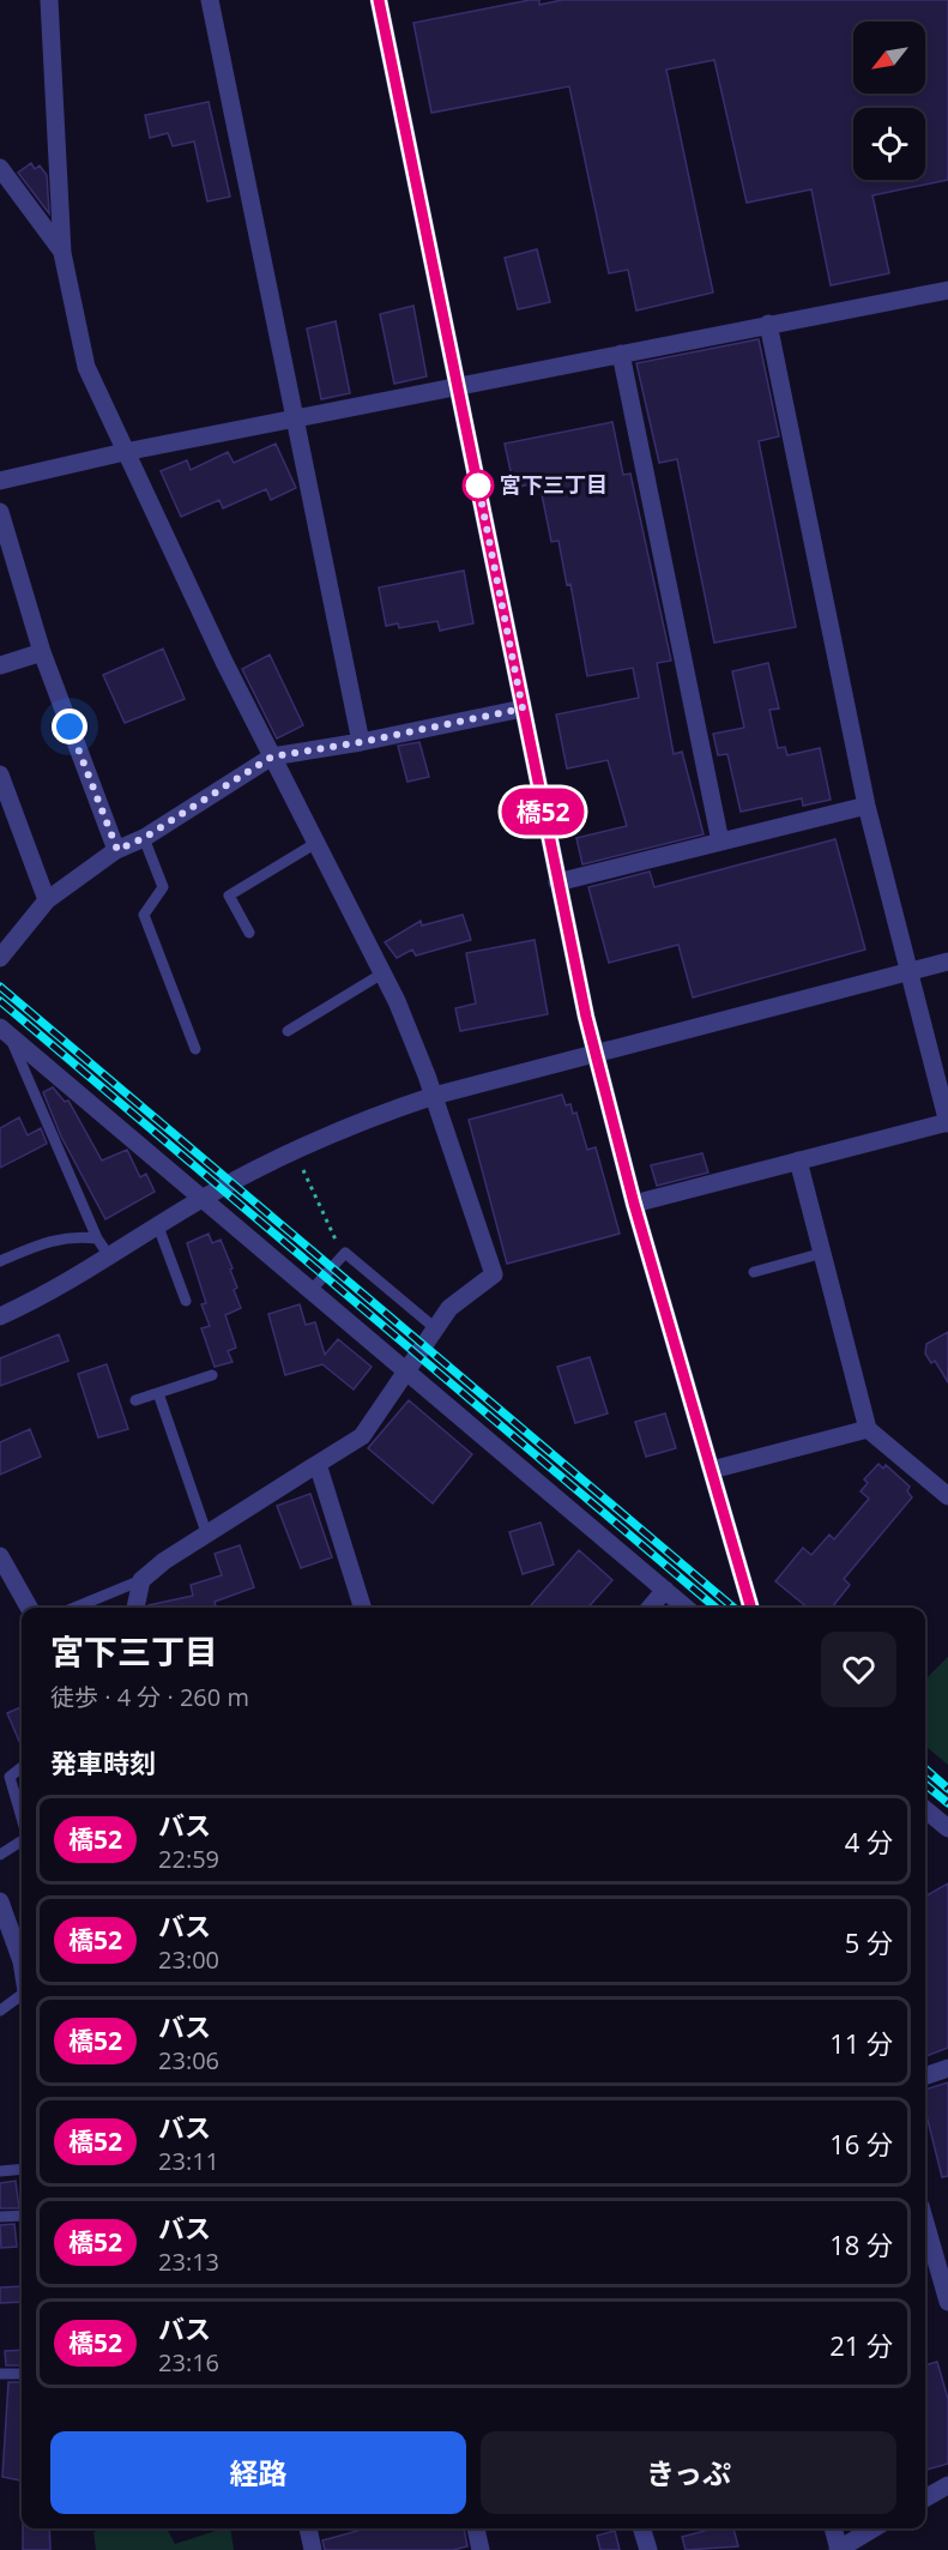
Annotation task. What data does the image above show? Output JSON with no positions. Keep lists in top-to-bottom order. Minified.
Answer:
{"places":["宮下三丁目"],"lines":["bus line 橋52"],"north":"bottom left","page":{"on_map":"橋52","heading":[["宮下三丁目","徒歩 · 4 分 · 260 m"],"発車時刻"],"list":[{"mark":"橋52","name":"バス","note":"22:59","value":"4 分"},{"mark":"橋52","name":"バス","note":"23:00","value":"5 分"},{"mark":"橋52","name":"バス","note":"23:06","value":"11 分"},{"mark":"橋52","name":"バス","note":"23:11","value":"16 分"},{"mark":"橋52","name":"バス","note":"23:13","value":"18 分"},{"mark":"橋52","name":"バス","note":"23:16","value":"21 分"}],"buttons":["経路","きっぷ"]}}
